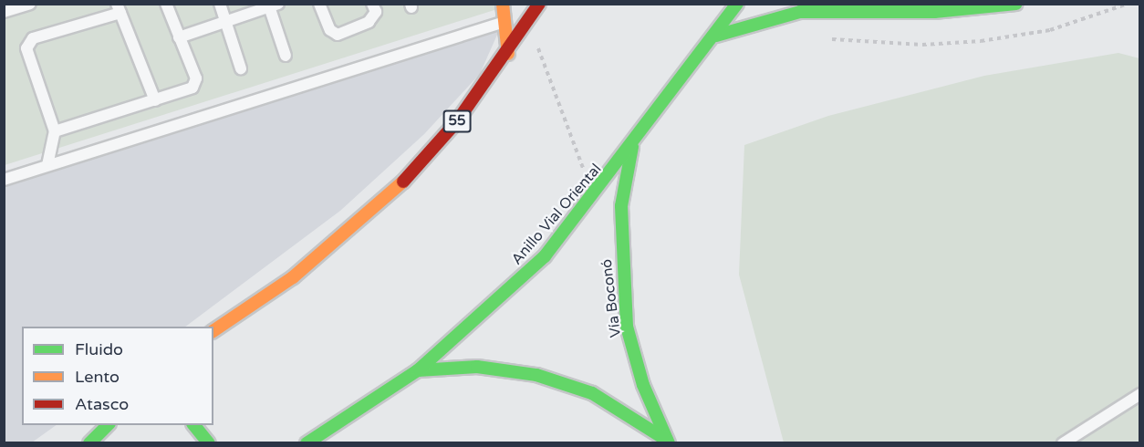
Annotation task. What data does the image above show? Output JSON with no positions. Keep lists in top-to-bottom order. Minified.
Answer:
{"streets":{"main road":["55","Anillo Vial Oriental","Vía Boconó"]},"crossings":[["Anillo Vial Oriental","Vía Boconó"]],"legend":["Fluido","Lento","Atasco"]}
